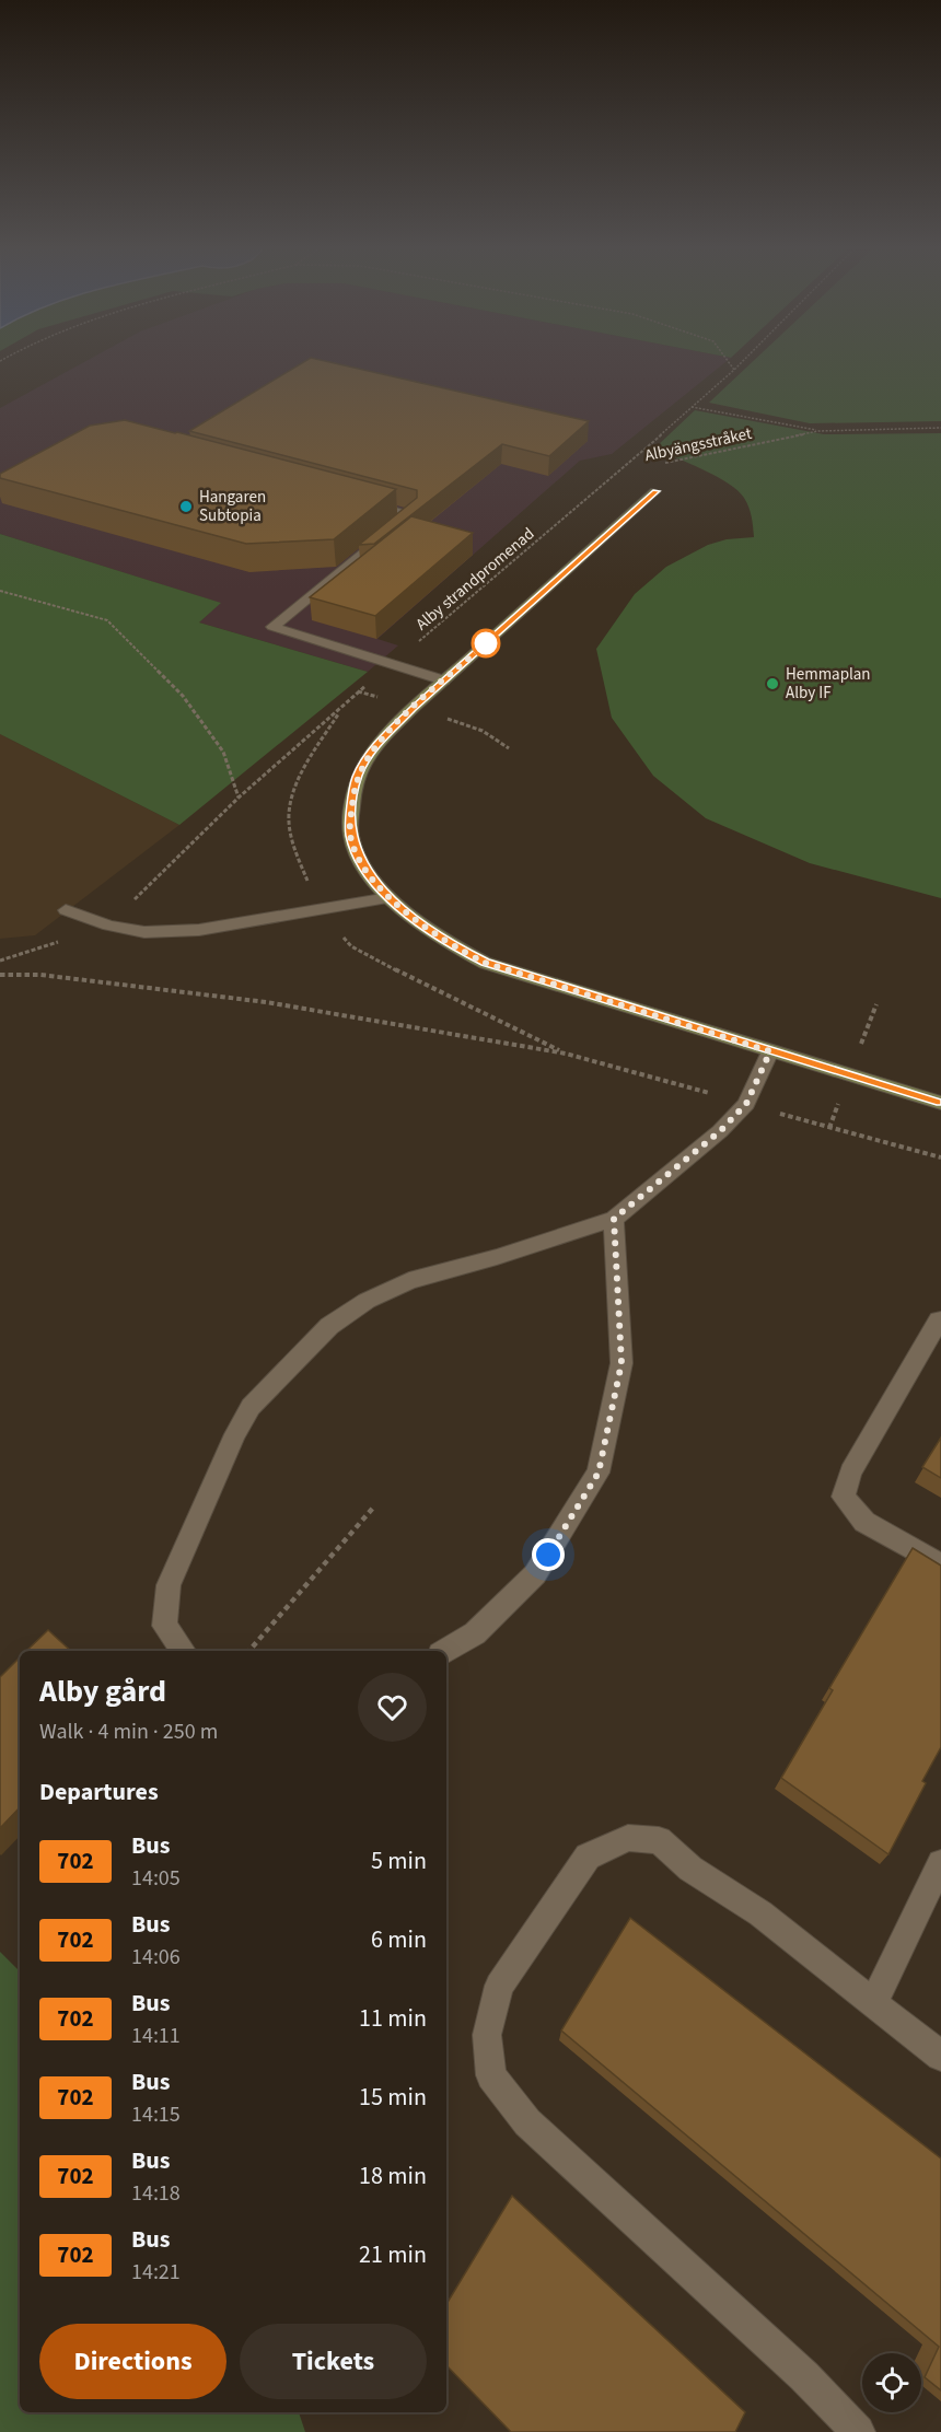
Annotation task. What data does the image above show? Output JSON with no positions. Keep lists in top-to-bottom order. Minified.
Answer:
{"streets":{"path":["Albyängsstråket","Alby strandpromenad"]},"crossings":[["Albyängsstråket","Alby strandpromenad"]],"places":["Hangaren Subtopia","Hemmaplan Alby IF"],"lines":["bus line 702"],"page":{"heading":[["Alby gård","Walk · 4 min · 250 m"],"Departures"],"list":[{"mark":"702","name":"Bus","note":"14:05","value":"5 min"},{"mark":"702","name":"Bus","note":"14:06","value":"6 min"},{"mark":"702","name":"Bus","note":"14:11","value":"11 min"},{"mark":"702","name":"Bus","note":"14:15","value":"15 min"},{"mark":"702","name":"Bus","note":"14:18","value":"18 min"},{"mark":"702","name":"Bus","note":"14:21","value":"21 min"}],"buttons":["Directions","Tickets"]}}
